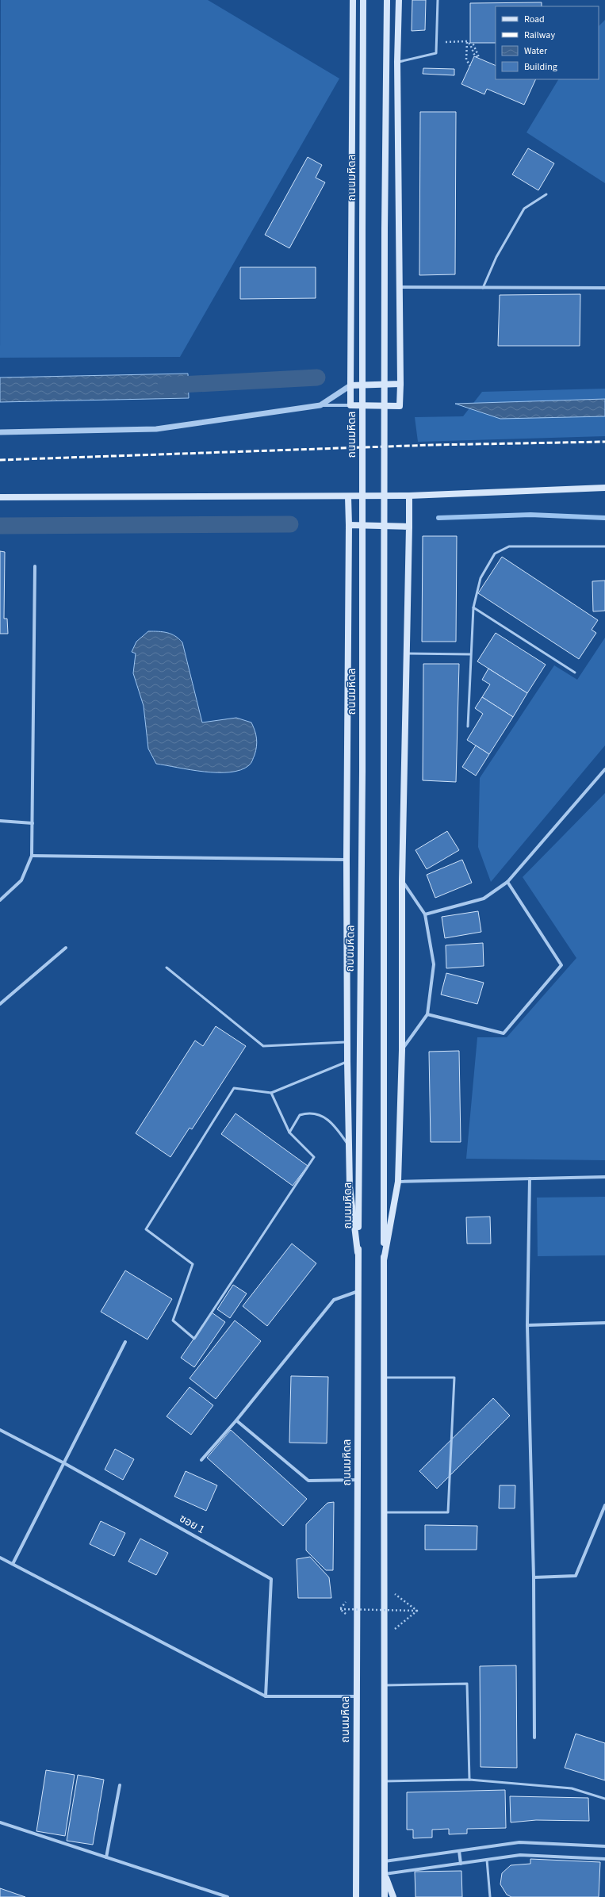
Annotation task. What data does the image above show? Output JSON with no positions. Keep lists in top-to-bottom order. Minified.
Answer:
{"streets":{"main road":["ถนนมหิดล"],"street":["ซอย 1"]},"legend":["Road","Railway","Water","Building"]}
